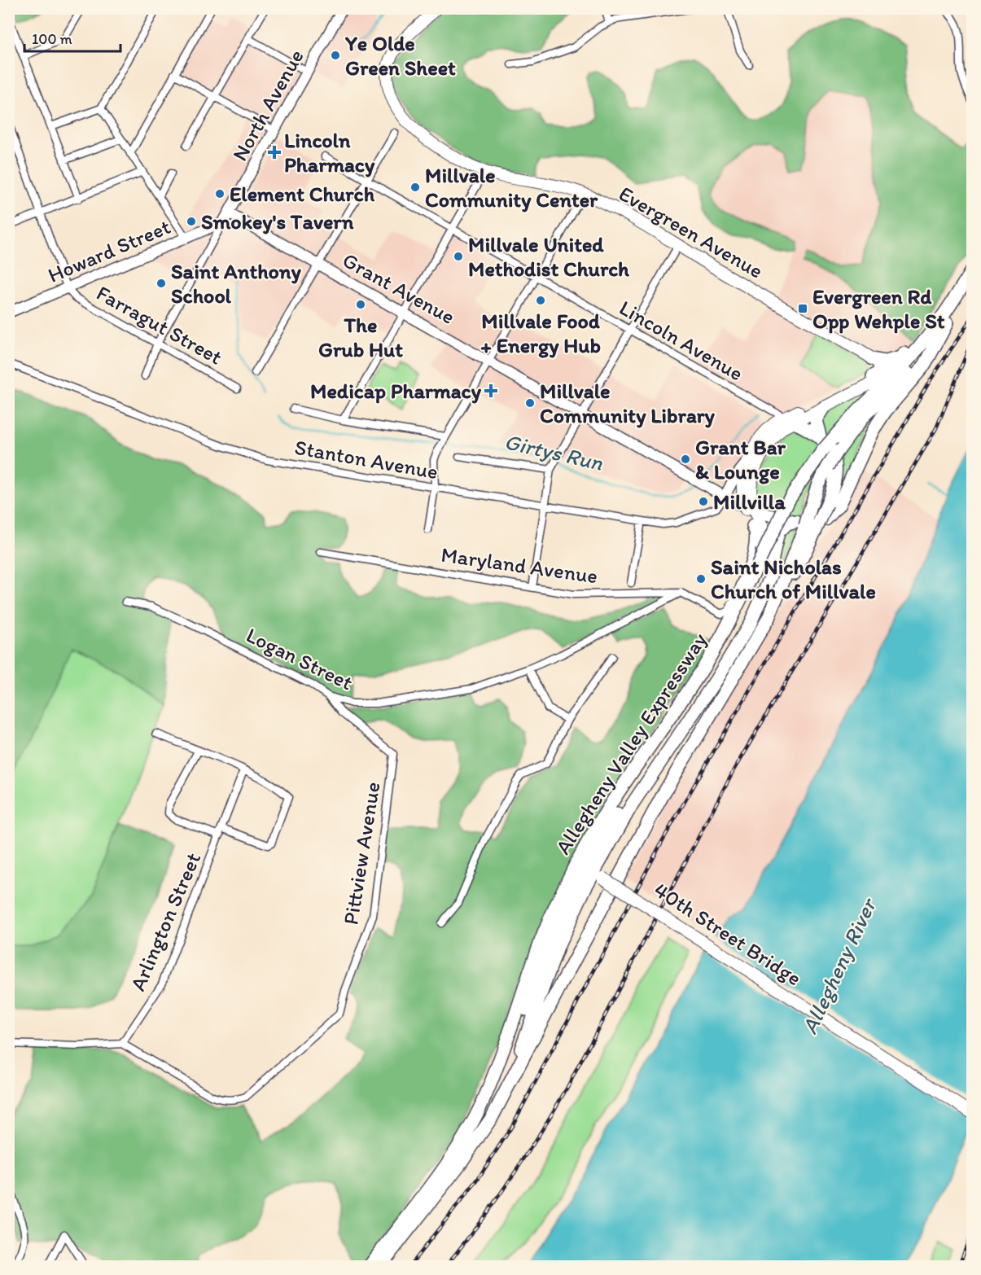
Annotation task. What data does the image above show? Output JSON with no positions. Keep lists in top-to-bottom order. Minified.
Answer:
{"streets":{"highway":["Allegheny Valley Expressway"],"main road":["Evergreen Avenue","40th Street Bridge"],"street":["North Avenue","Howard Street","Grant Avenue","Farragut Street","Lincoln Avenue","Stanton Avenue","Maryland Avenue","Logan Street","Pittview Avenue","Arlington Street"]},"crossings":[["North Avenue","Howard Street"],["North Avenue","Grant Avenue"],["North Avenue","Farragut Street"],["Howard Street","Grant Avenue"],["Howard Street","Farragut Street"],["Grant Avenue","Stanton Avenue"],["Maryland Avenue","Logan Street"],["Logan Street","Pittview Avenue"],["Pittview Avenue","Arlington Street"]],"water":["Girtys Run","Allegheny River"],"places":{"other":["Ye Olde Green Sheet","Millvale Community Center","Element Church","Smokey's Tavern","Millvale United Methodist Church","Saint Anthony School","Millvale Food + Energy Hub","The Grub Hut","Millvale Community Library","Grant Bar & Lounge","Millvilla","Saint Nicholas Church of Millvale"],"health":["Lincoln Pharmacy","Medicap Pharmacy"],"transit":["Evergreen Rd Opp Wehple St"]},"scale_bar":"100 m"}
